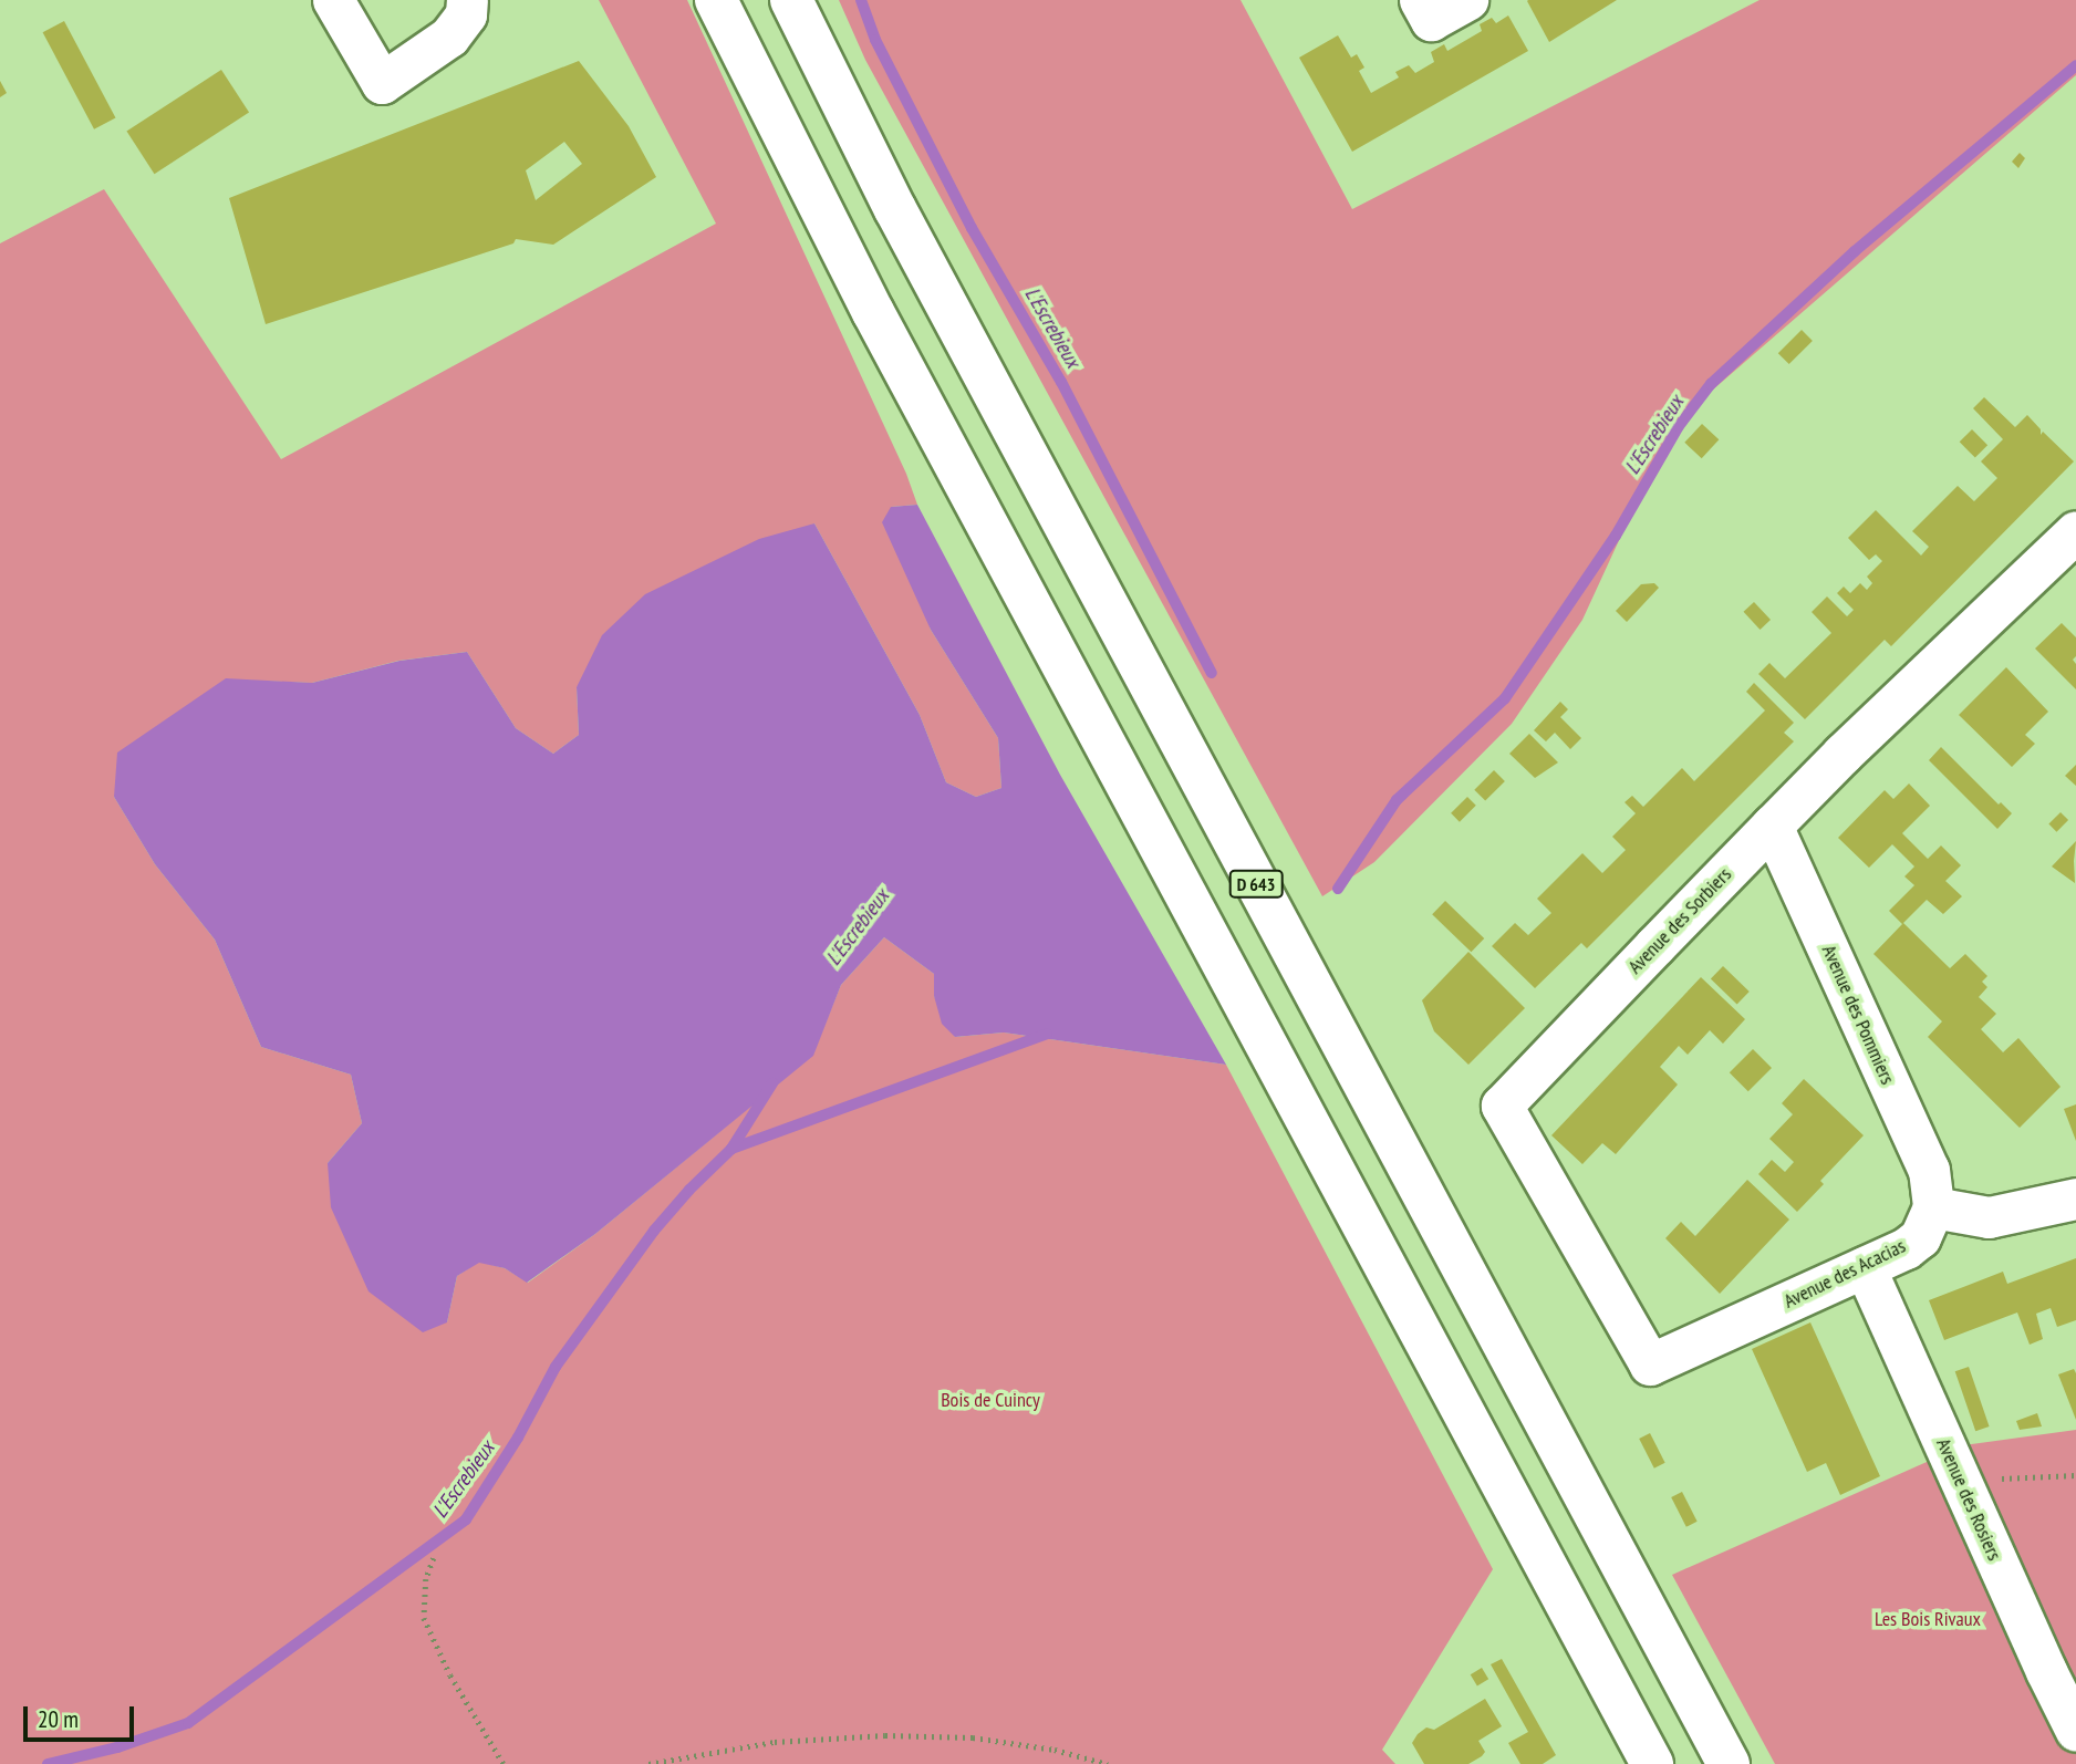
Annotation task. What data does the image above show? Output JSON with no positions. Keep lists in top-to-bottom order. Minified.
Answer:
{"streets":{"highway":["D 643"],"street":["Avenue des Sorbiers","Avenue des Pommiers","Avenue des Acacias","Avenue des Rosiers"]},"crossings":[["Avenue des Sorbiers","Avenue des Pommiers"],["Avenue des Sorbiers","Avenue des Acacias"],["Avenue des Pommiers","Avenue des Acacias"],["Avenue des Acacias","Avenue des Rosiers"]],"water":["L'Escrebieux"],"parks":["Bois de Cuincy","Les Bois Rivaux"],"scale_bar":"20 m"}
